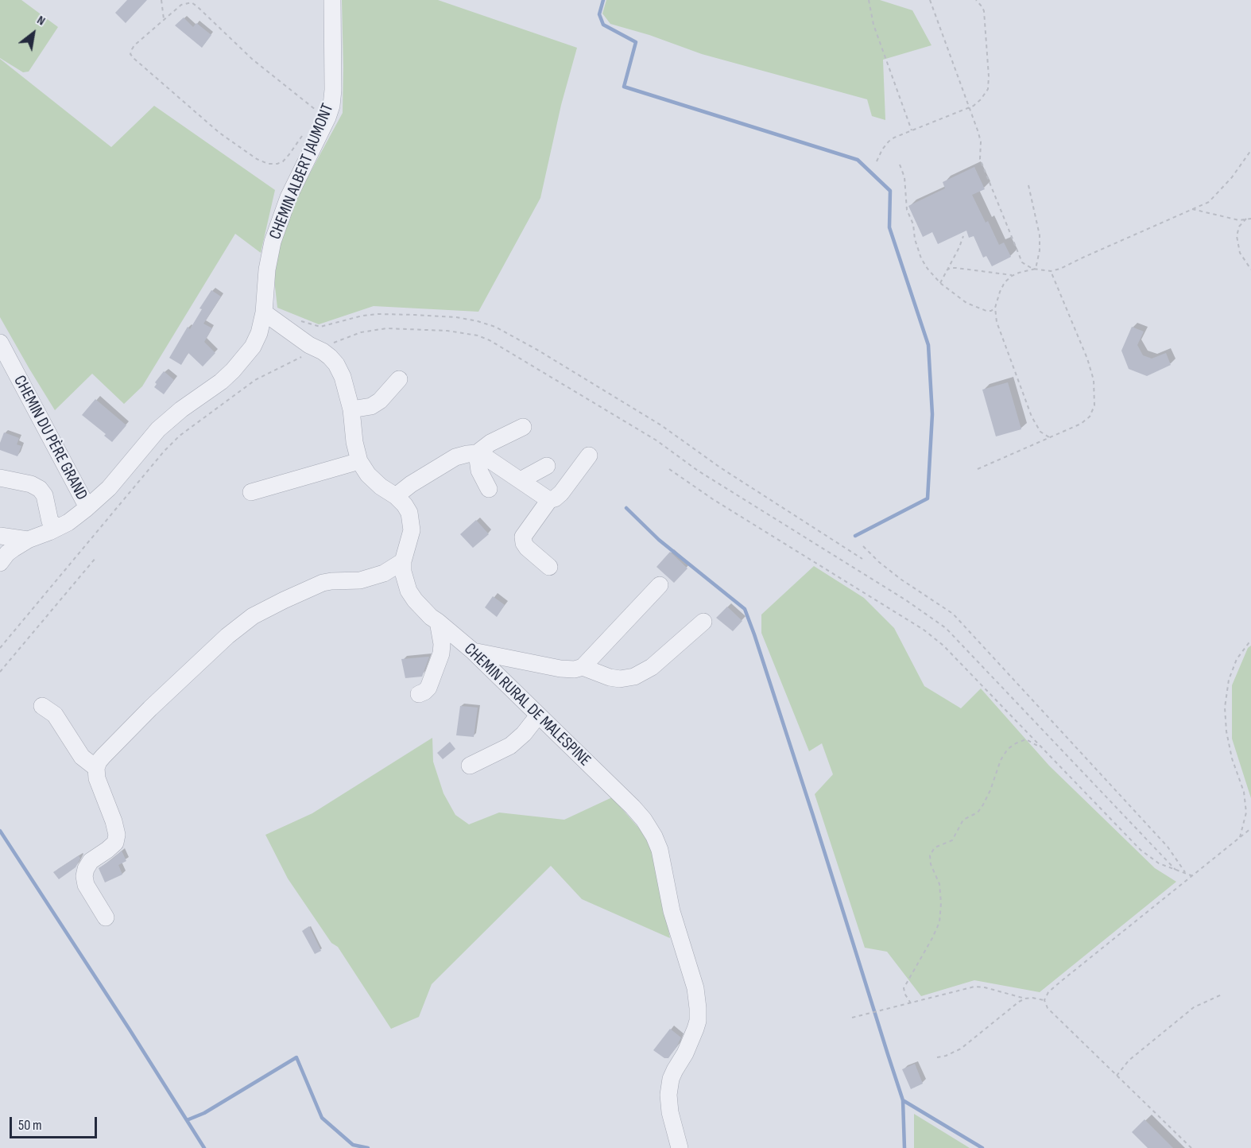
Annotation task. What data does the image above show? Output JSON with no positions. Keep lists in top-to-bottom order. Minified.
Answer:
{"streets":{"street":["CHEMIN ALBERT JAUMONT","CHEMIN DU PÈRE GRAND","CHEMIN RURAL DE MALESPINE"]},"crossings":[["CHEMIN ALBERT JAUMONT","CHEMIN DU PÈRE GRAND"],["CHEMIN ALBERT JAUMONT","CHEMIN RURAL DE MALESPINE"]],"scale_bar":"50 m","north":"top right"}
